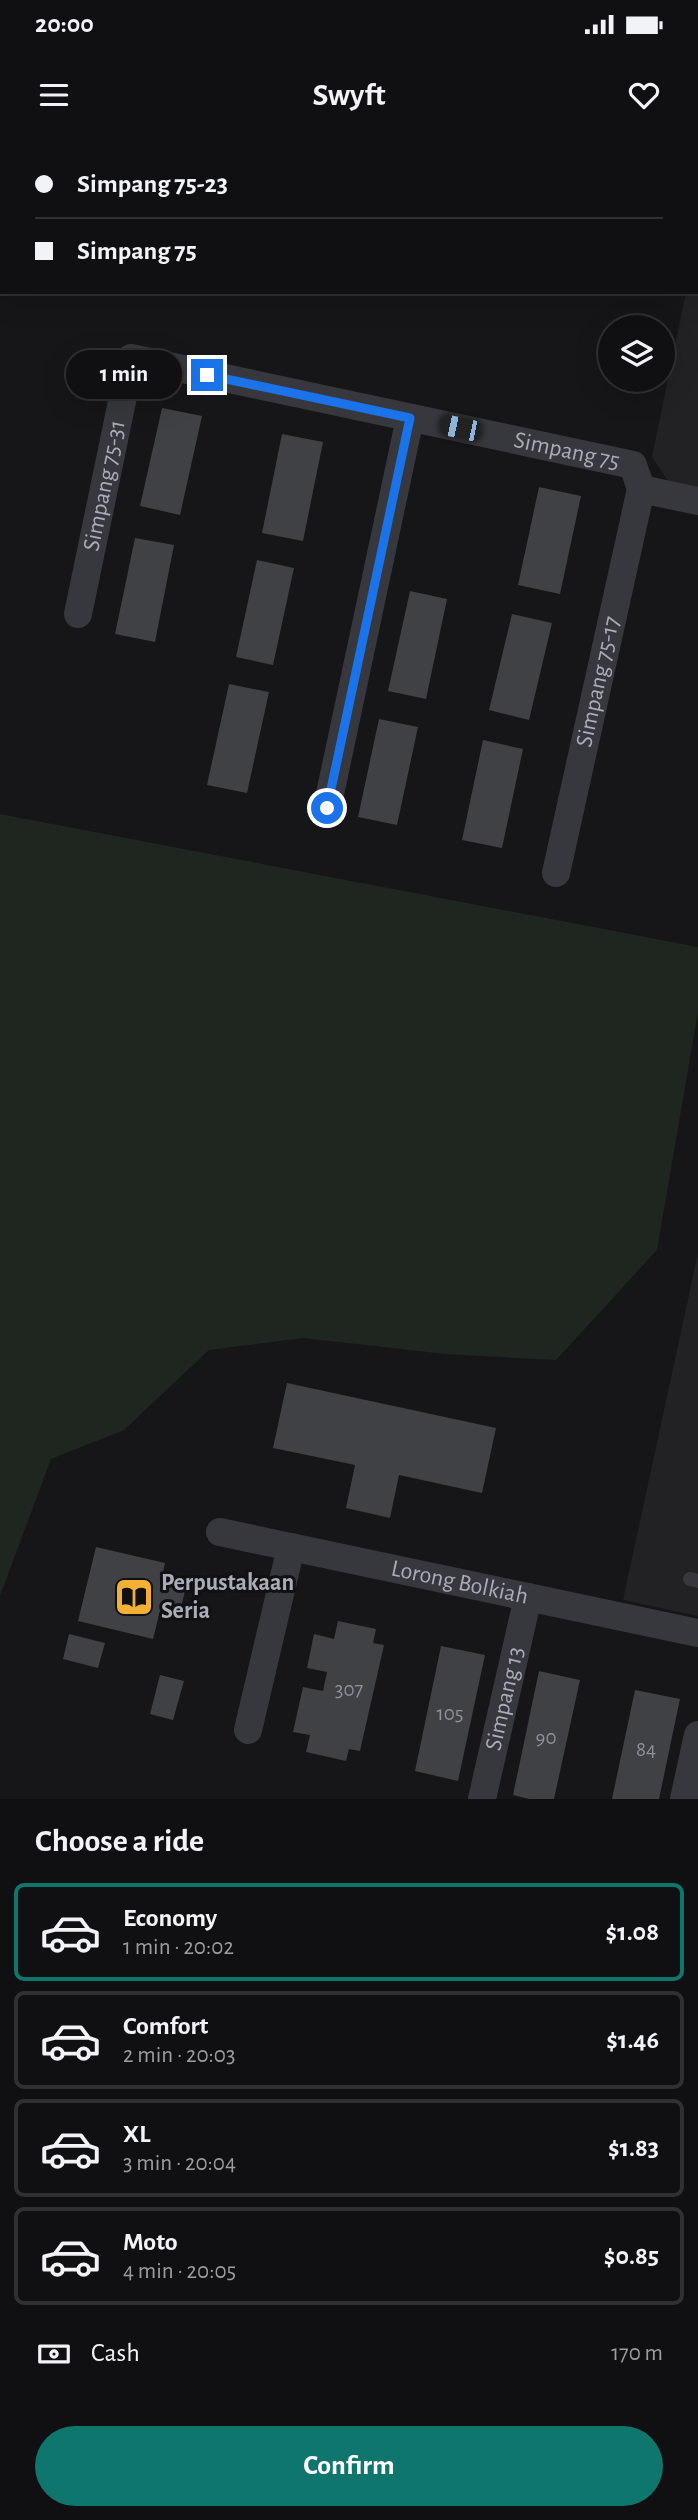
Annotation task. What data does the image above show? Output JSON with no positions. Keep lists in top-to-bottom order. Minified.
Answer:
{"streets":{"street":["Simpang 75","Simpang 75-31","Simpang 75-17","Lorong Bolkiah","Simpang 13"]},"crossings":[["Simpang 75","Simpang 75-31"],["Simpang 75","Simpang 75-17"],["Lorong Bolkiah","Simpang 13"]],"places":{"library":["Perpustakaan Seria"]},"house_numbers":["307","105","90","84"],"page":{"status":"20:00","header":"Swyft","banner":["Simpang 75-23","Simpang 75"],"bubble":"1 min","heading":"Choose a ride","list":[{"name":"Economy","note":"1 min · 20:02","value":"$1.08"},{"name":"Comfort","note":"2 min · 20:03","value":"$1.46"},{"name":"XL","note":"3 min · 20:04","value":"$1.83"},{"name":"Moto","note":"4 min · 20:05","value":"$0.85"}],"pay":["Cash","170 m"],"buttons":"Confirm"}}
